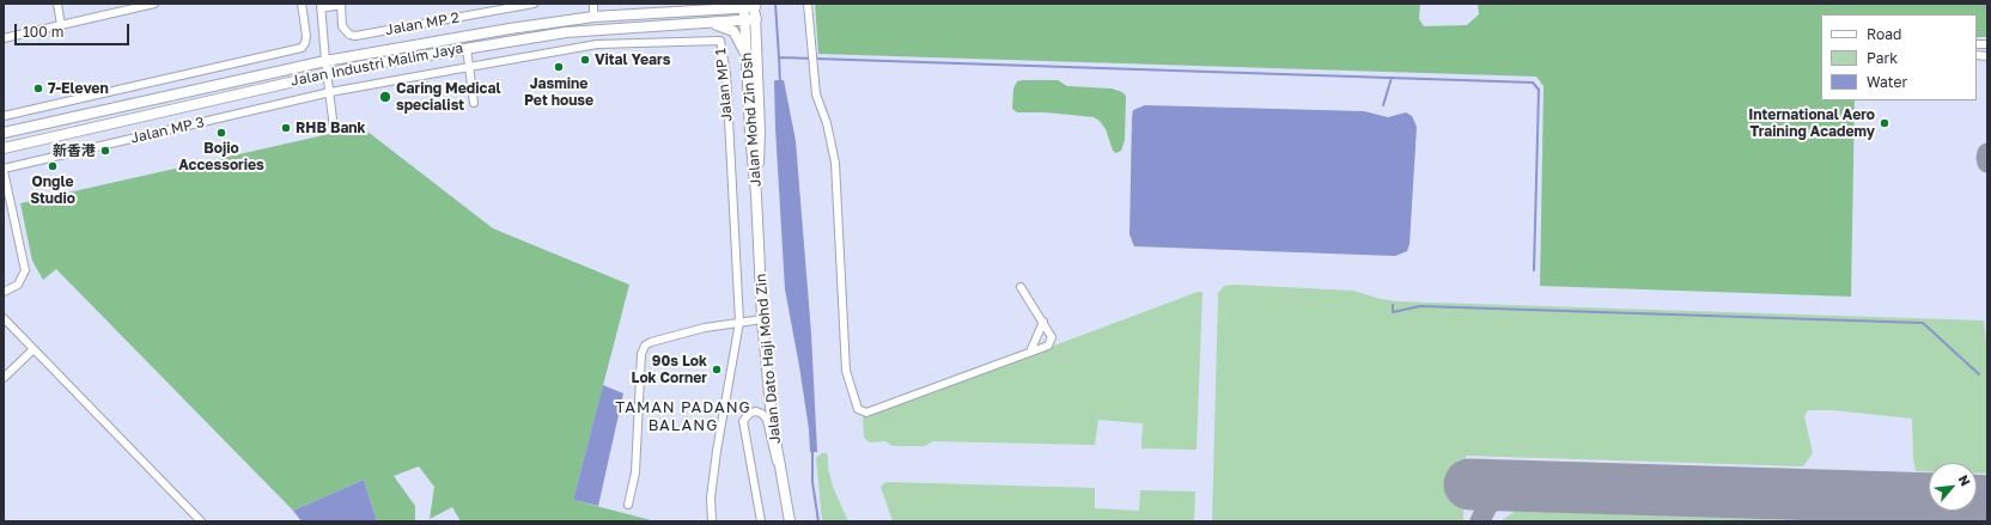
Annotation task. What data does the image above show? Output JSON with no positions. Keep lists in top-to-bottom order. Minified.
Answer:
{"streets":{"main road":["Jalan Industri Malim Jaya","Jalan Mohd Zin Dsh","Jalan Dato Haji Mohd Zin"],"street":["Jalan MP 2","Jalan MP 1","Jalan MP 3"]},"crossings":[["Jalan Industri Malim Jaya","Jalan Mohd Zin Dsh"],["Jalan MP 1","Jalan MP 3"],["Jalan Mohd Zin Dsh","Jalan Dato Haji Mohd Zin"]],"districts":["TAMAN PADANG BALANG"],"places":["Vital Years","Jasmine Pet house","7-Eleven","Caring Medical specialist","International Aero Training Academy","RHB Bank","Bojio Accessories","新香港","Ongle Studio","90s Lok Lok Corner"],"legend":["Road","Park","Water"],"scale_bar":"100 m","north":"top right"}
